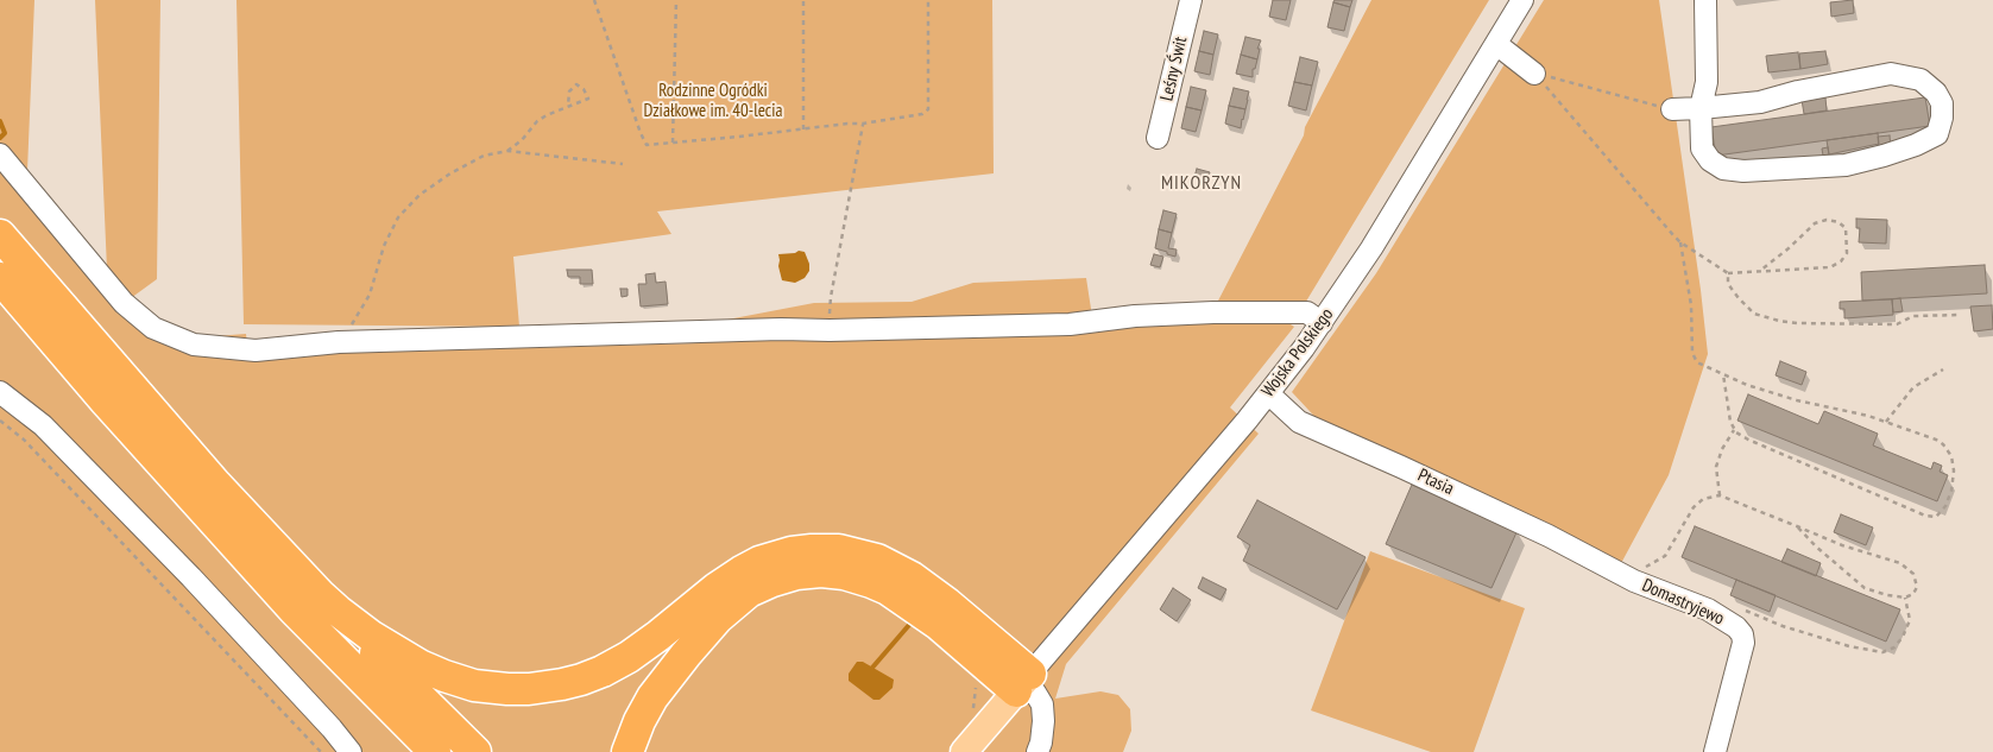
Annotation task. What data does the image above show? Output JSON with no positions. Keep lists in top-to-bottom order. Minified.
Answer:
{"streets":{"street":["Leśny Świt","Wojska Polskiego","Ptasia","Domastryjewo"]},"crossings":[["Wojska Polskiego","Ptasia"],["Ptasia","Domastryjewo"]],"districts":["MIKORZYN"],"parks":["Rodzinne Ogródki Działkowe im. 40-lecia"]}
